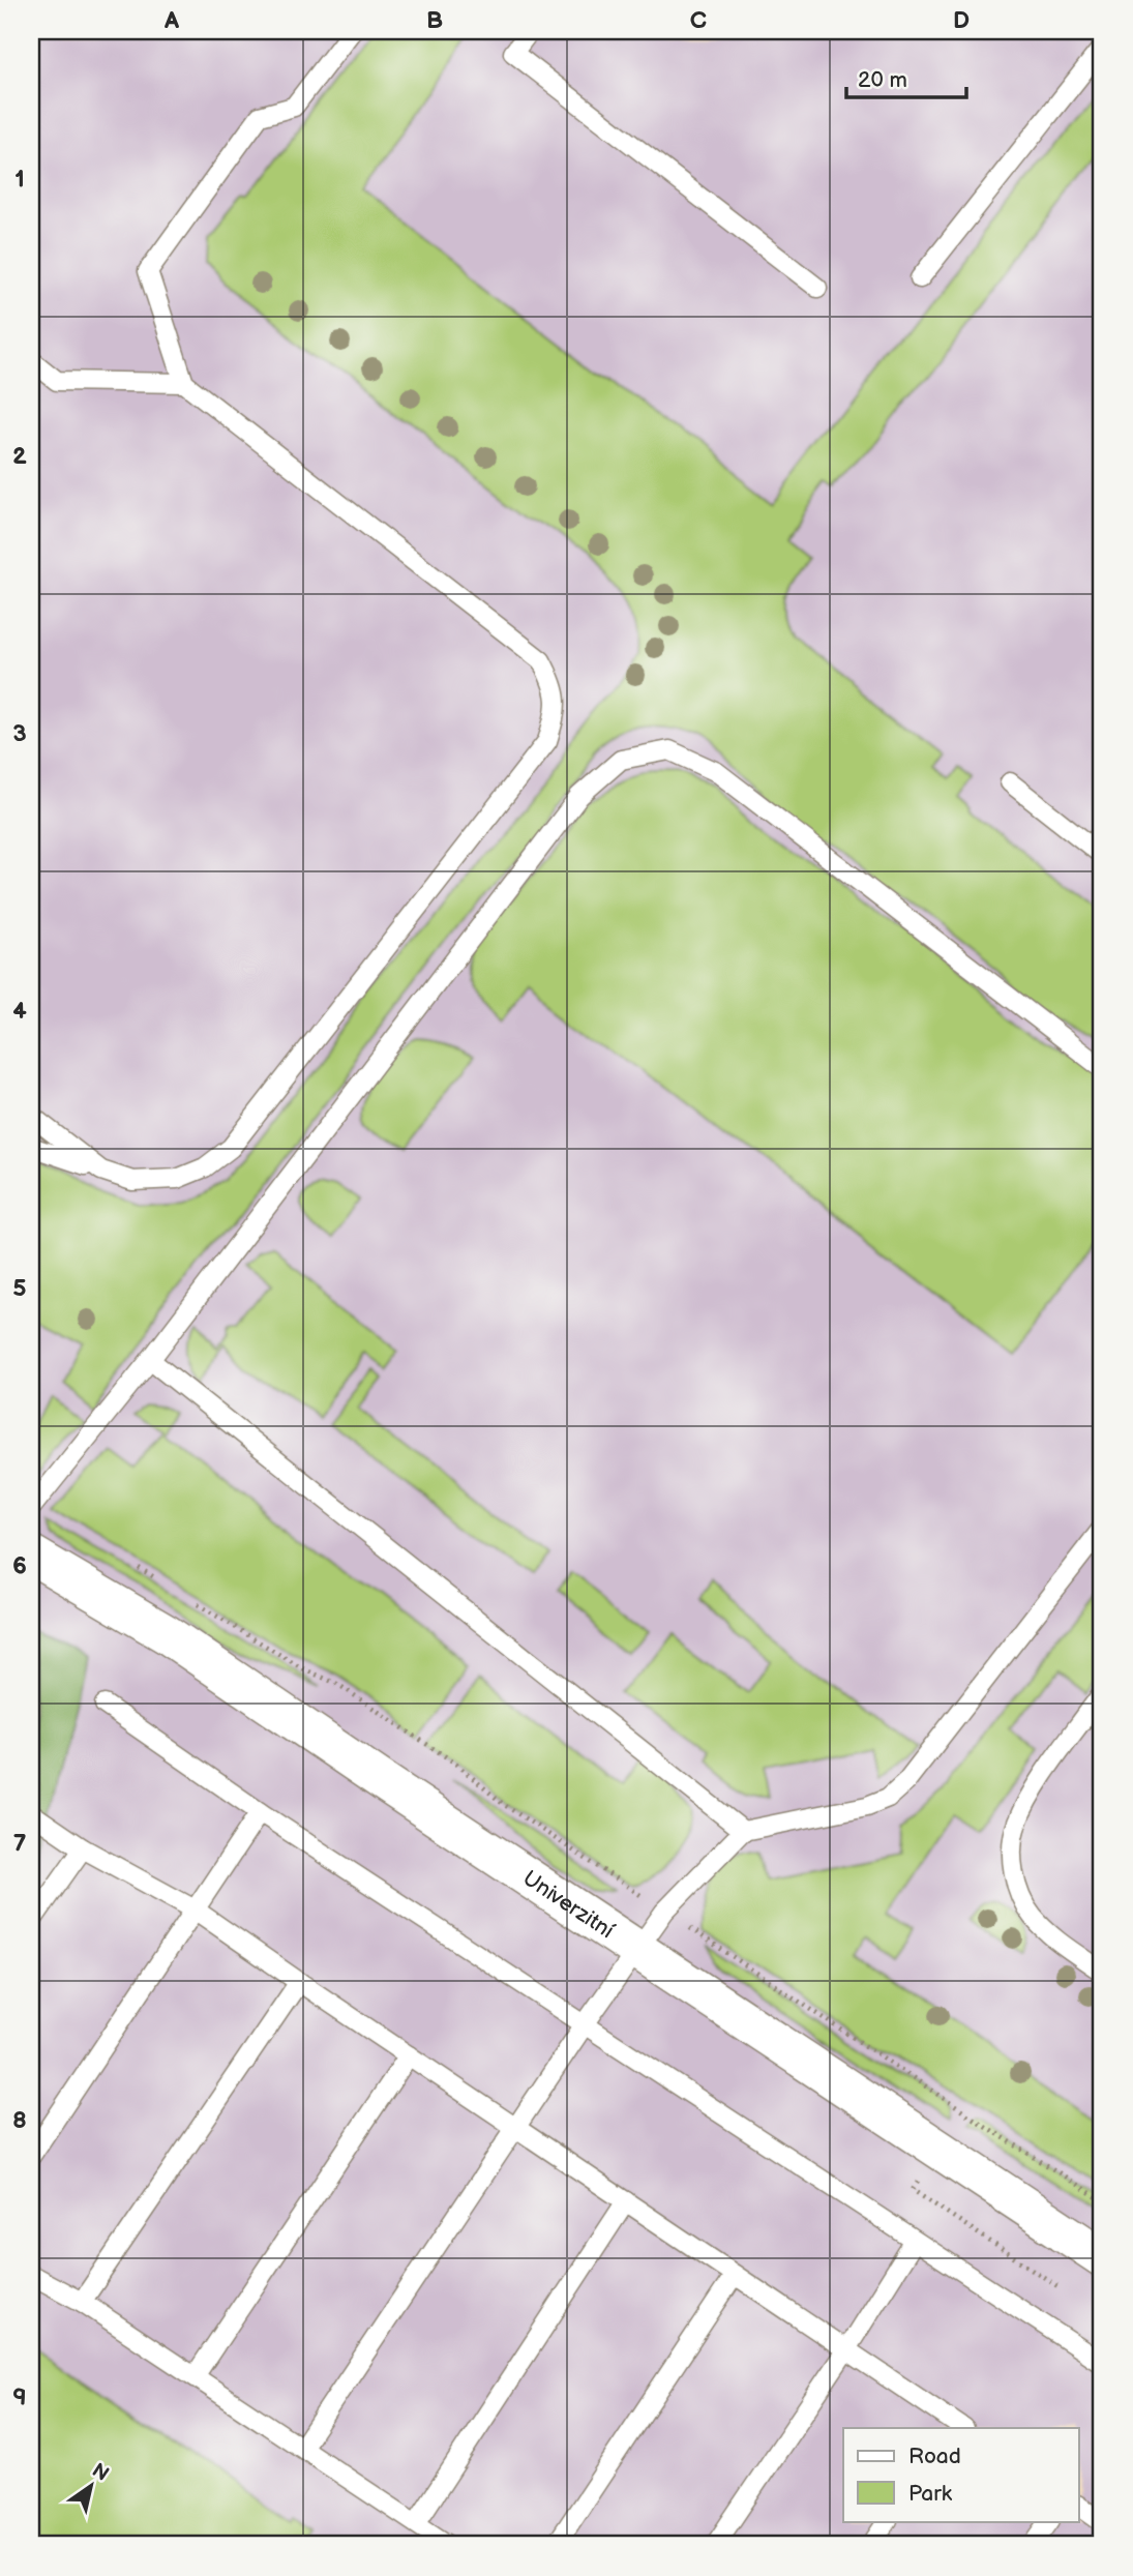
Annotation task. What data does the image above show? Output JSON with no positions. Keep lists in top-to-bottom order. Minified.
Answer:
{"streets":{"street":["Univerzitní"]},"legend":["Road","Park"],"scale_bar":"20 m","north":"top right","grid":{"columns":["A","B","C","D"],"rows":["1","2","3","4","5","6","7","8","9"]}}
